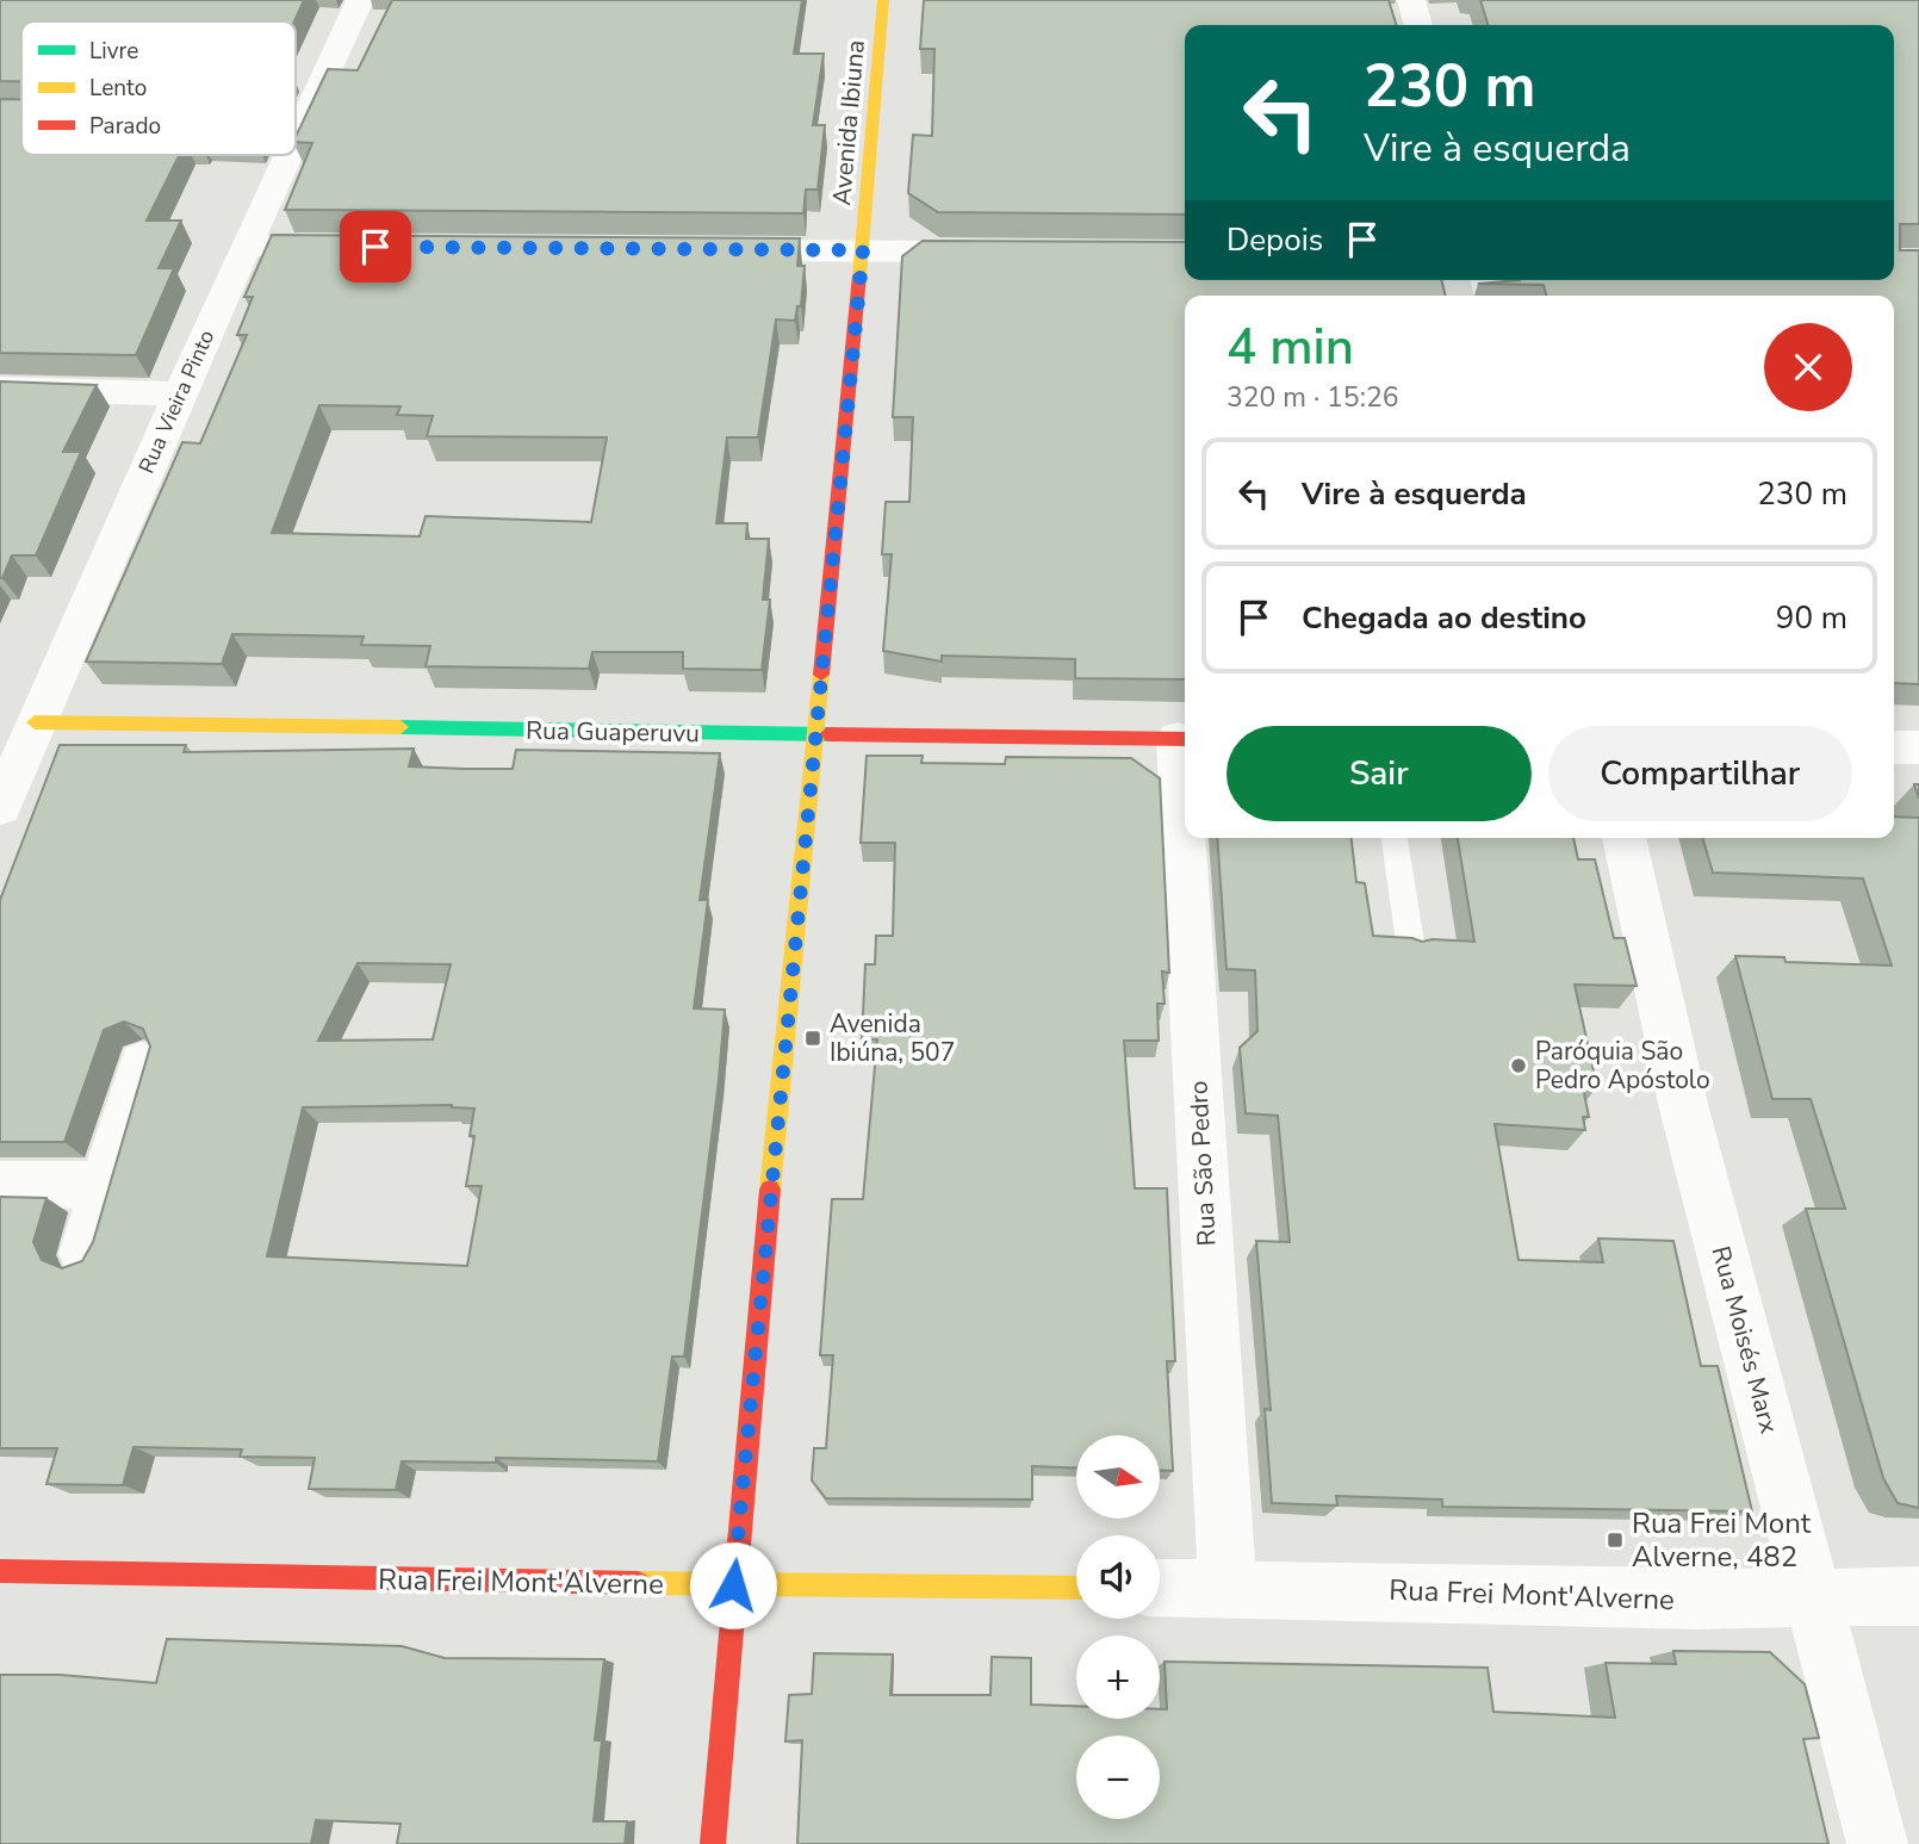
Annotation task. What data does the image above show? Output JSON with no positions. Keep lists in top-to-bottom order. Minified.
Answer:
{"streets":{"street":["Avenida Ibiuna","Rua Vieira Pinto","Rua Guaperuvu","Rua São Pedro","Rua Moisés Marx","Rua Frei Mont'Alverne"]},"crossings":[["Avenida Ibiuna","Rua Guaperuvu"],["Avenida Ibiuna","Rua Frei Mont'Alverne"],["Rua Vieira Pinto","Rua Guaperuvu"],["Rua Guaperuvu","Rua São Pedro"],["Rua São Pedro","Rua Frei Mont'Alverne"],["Rua Moisés Marx","Rua Frei Mont'Alverne"]],"places":{"transit":["Avenida Ibiúna, 507","Rua Frei Mont Alverne, 482"],"other":["Paróquia São Pedro Apóstolo"]},"legend":["Livre","Lento","Parado"],"north":"right","page":{"turn":["230 m","Vire à esquerda"],"then":"Depois","heading":["4 min","320 m · 15:26"],"list":[{"name":"Vire à esquerda","value":"230 m"},{"name":"Chegada ao destino","value":"90 m"}],"buttons":["Sair","Compartilhar"],"map_buttons":["+","−"]}}
